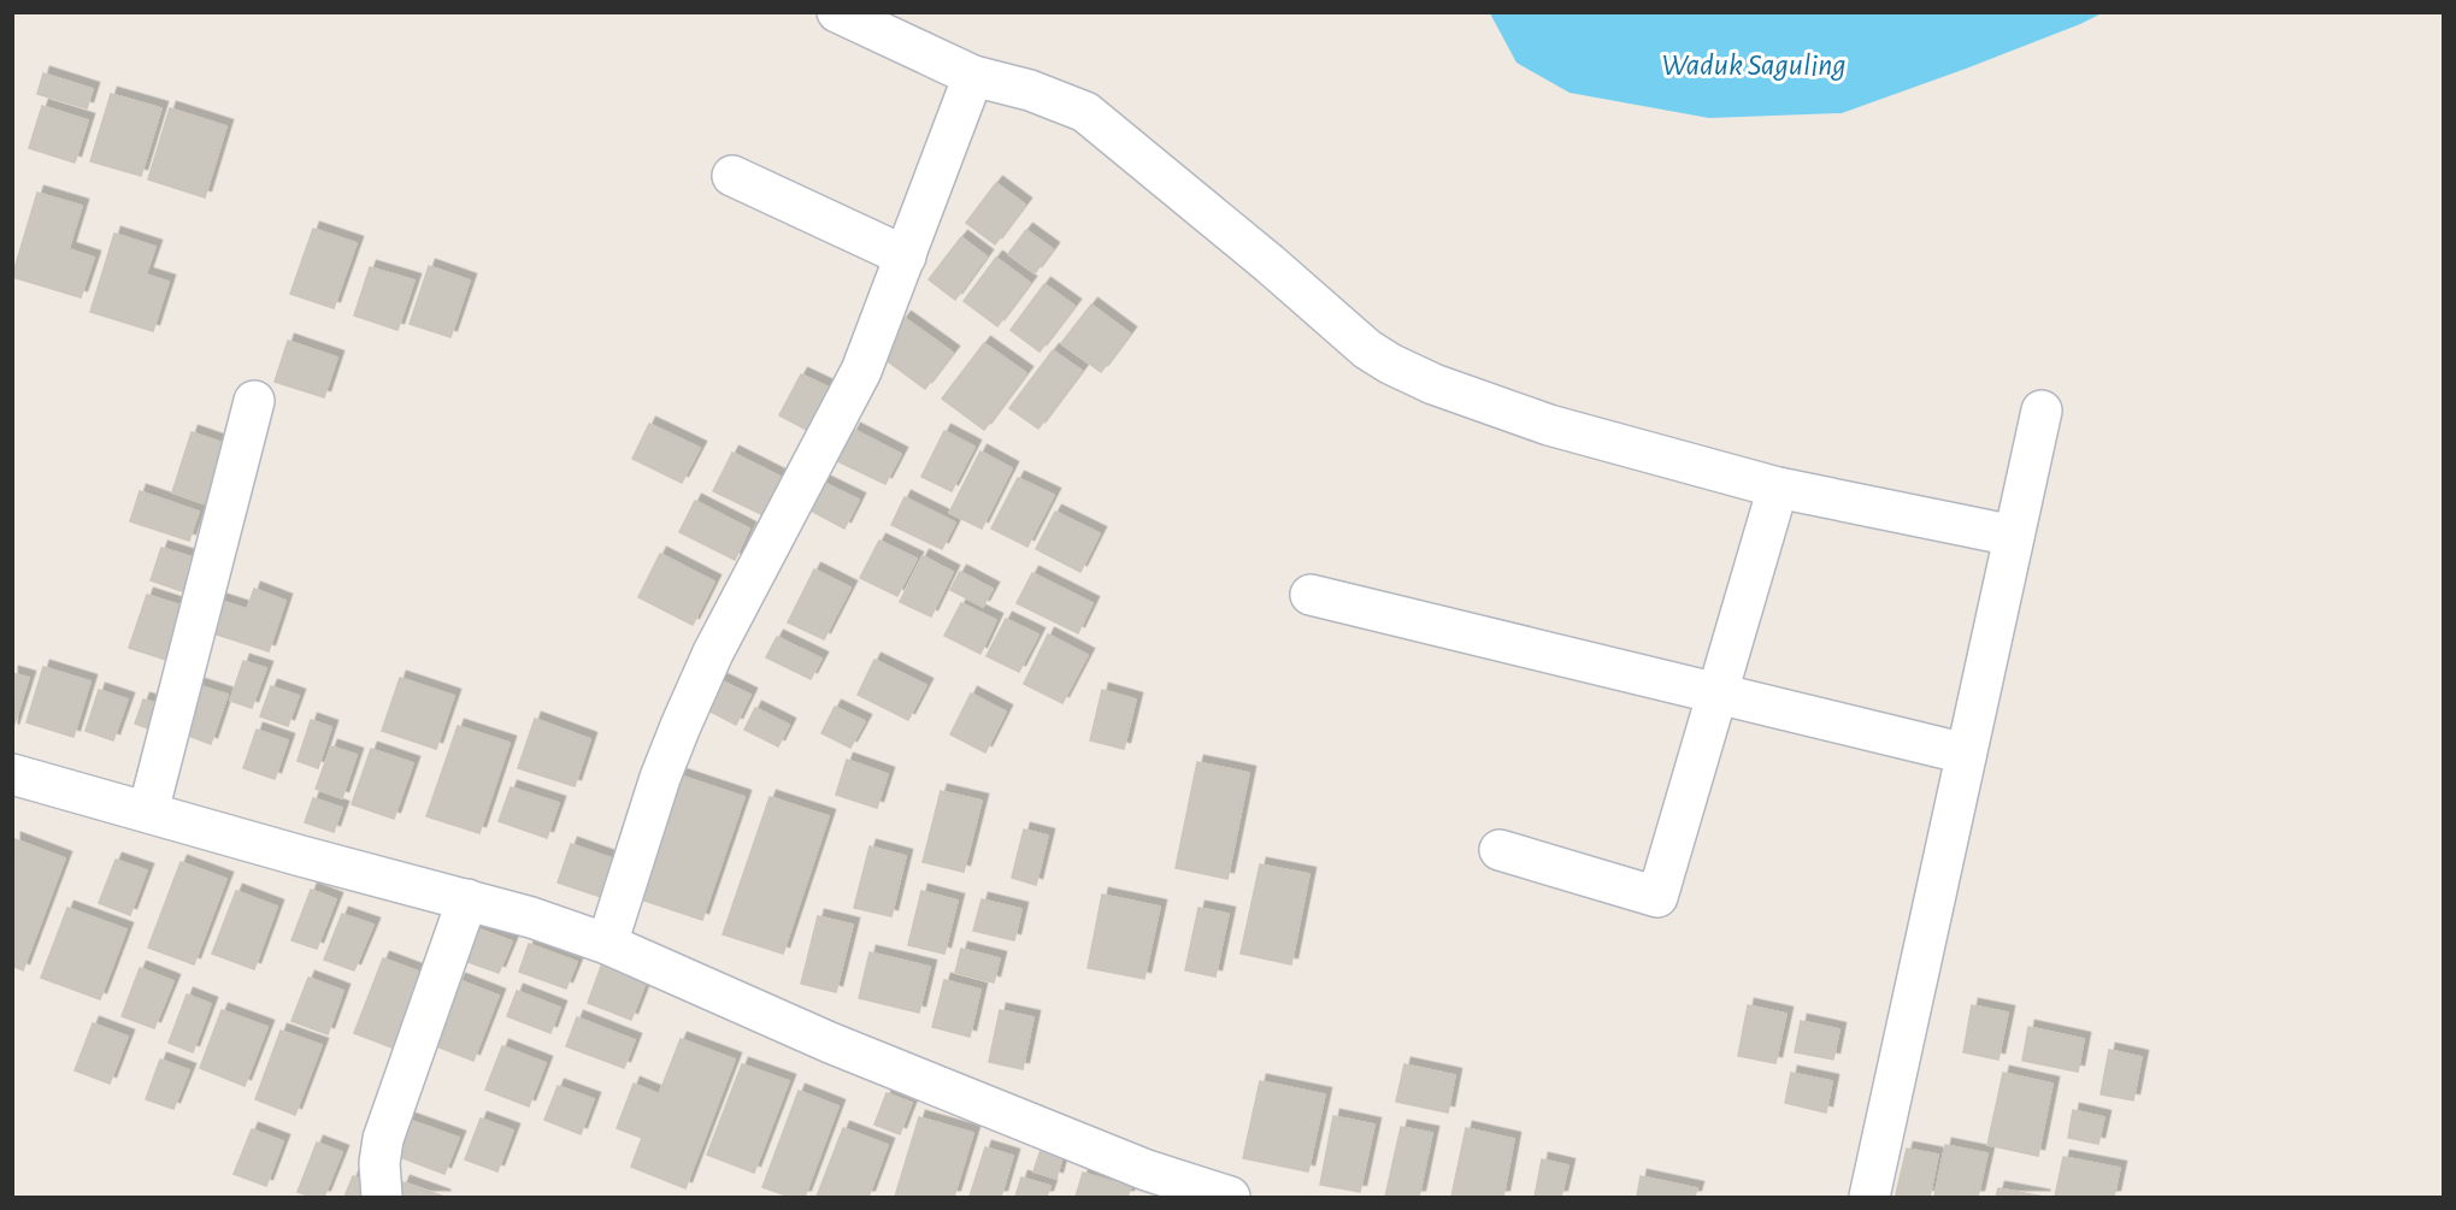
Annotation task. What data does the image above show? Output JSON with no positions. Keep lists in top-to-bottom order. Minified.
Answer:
{"water":["Waduk Saguling"]}
